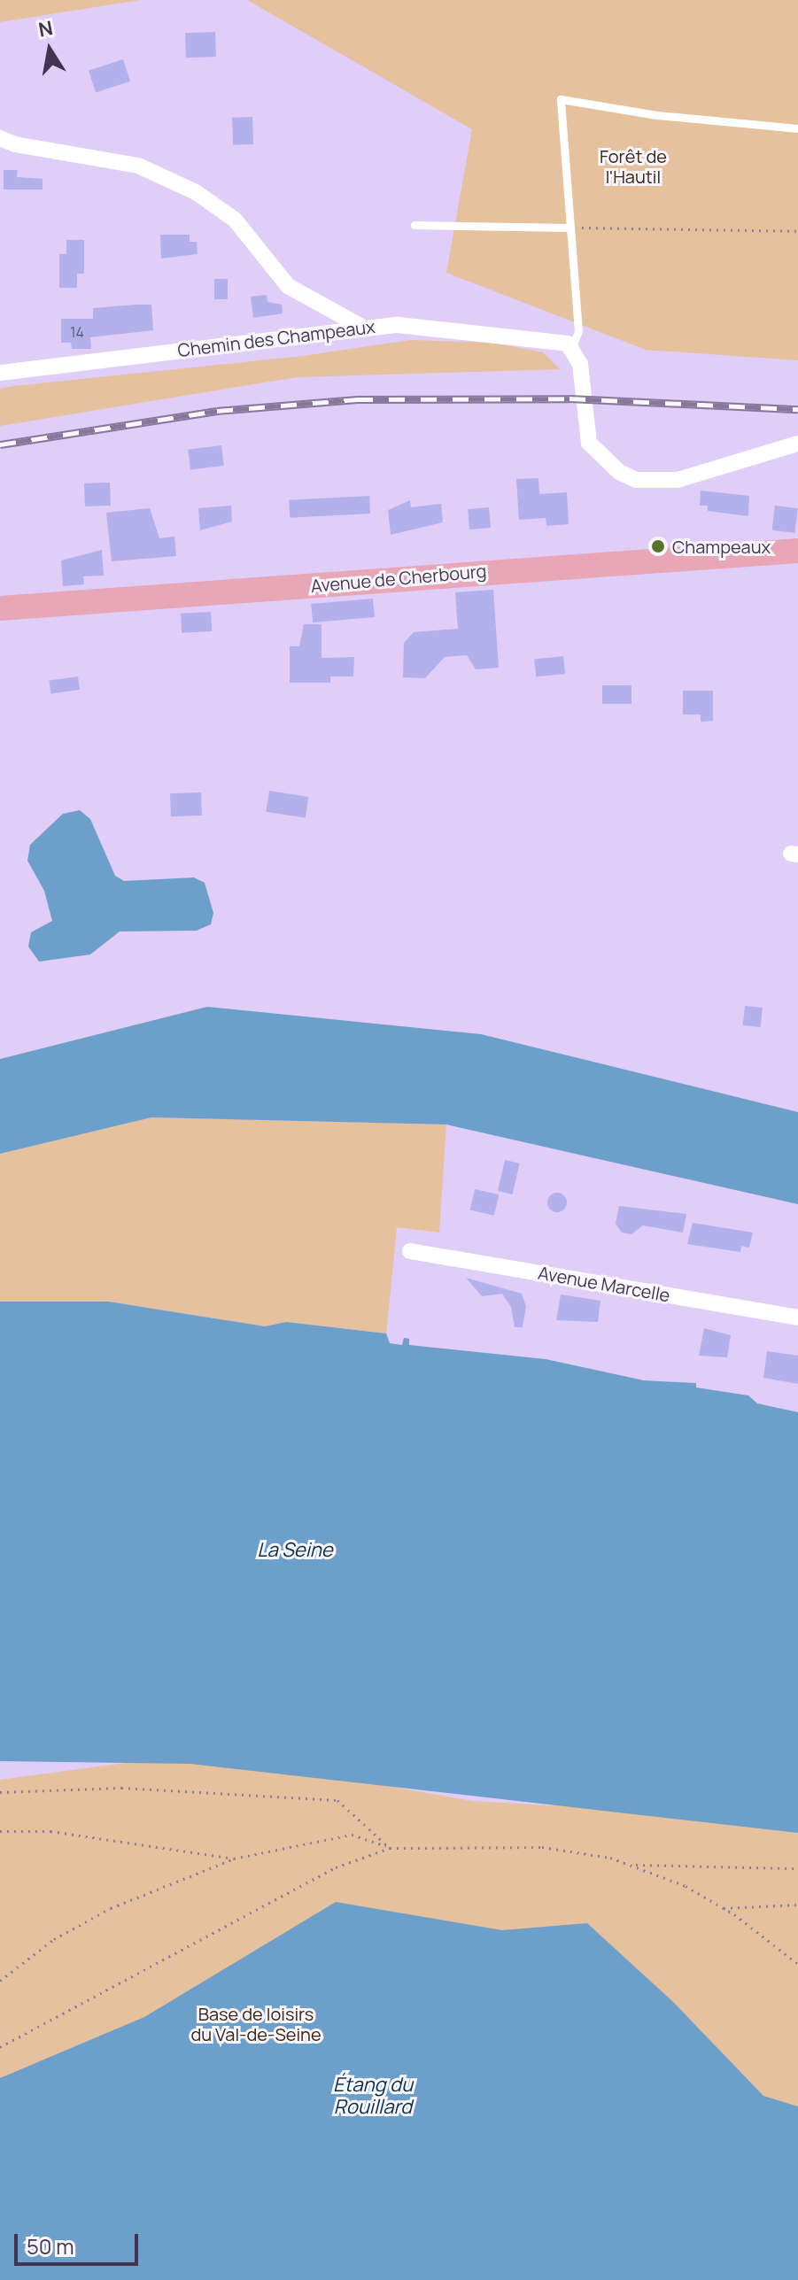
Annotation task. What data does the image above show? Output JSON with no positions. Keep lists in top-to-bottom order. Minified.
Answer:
{"streets":{"main road":["Avenue de Cherbourg"],"street":["Chemin des Champeaux","Avenue Marcelle"]},"water":["La Seine","Étang du Rouillard"],"parks":["Forêt de l'Hautil","Base de loisirs du Val-de-Seine"],"places":["Champeaux"],"house_numbers":["14"],"scale_bar":"50 m","north":"top"}
